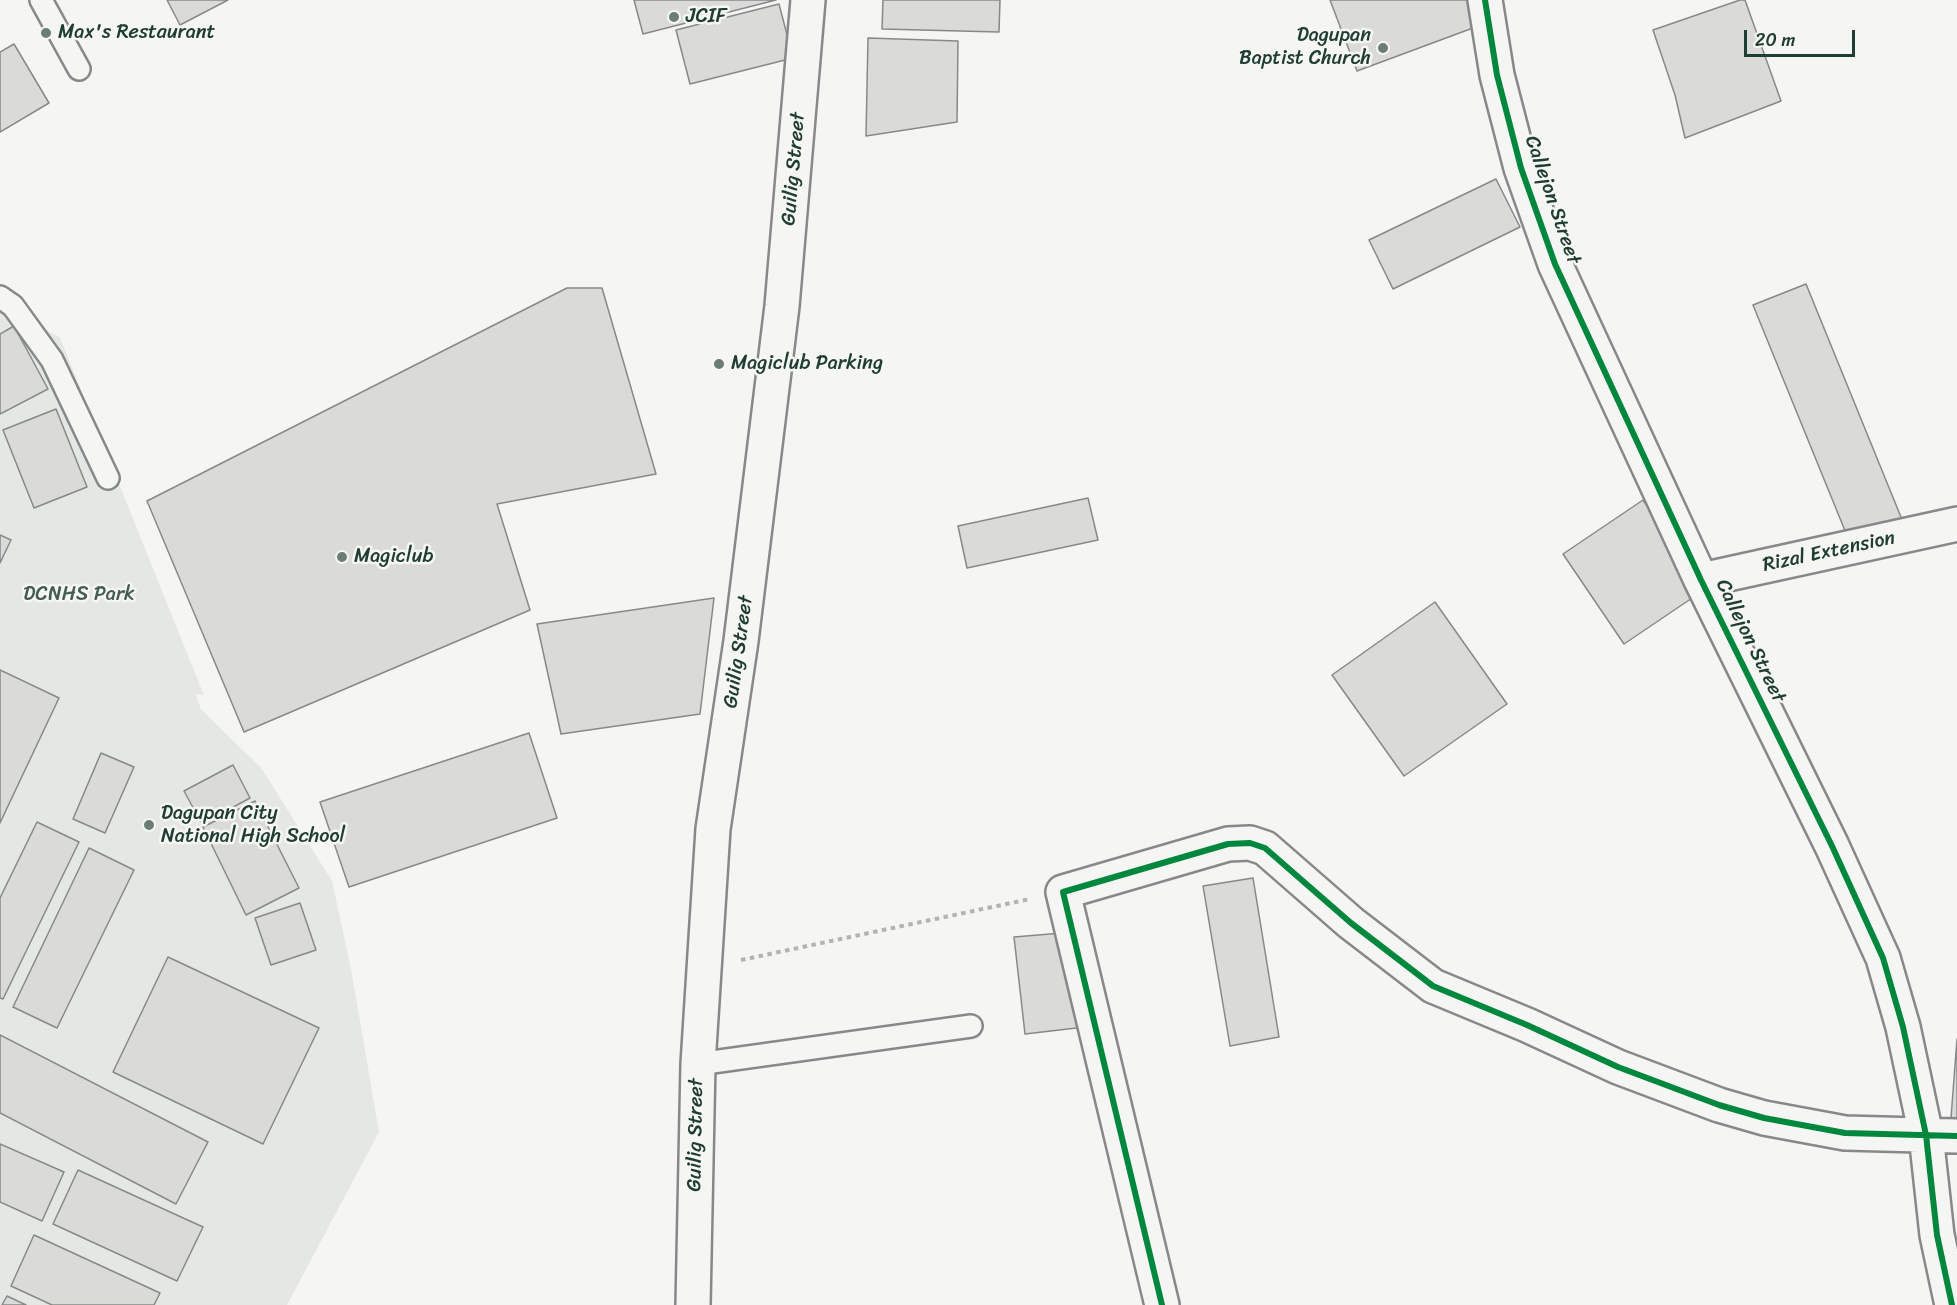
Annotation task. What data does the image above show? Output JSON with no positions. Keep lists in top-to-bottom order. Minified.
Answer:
{"streets":{"street":["Guilig Street","Callejon Street","Rizal Extension"]},"crossings":[["Callejon Street","Rizal Extension"]],"parks":["DCNHS Park"],"places":["JCIF","Max's Restaurant","Dagupan Baptist Church","Magiclub Parking","Magiclub","Dagupan City National High School"],"scale_bar":"20 m"}
